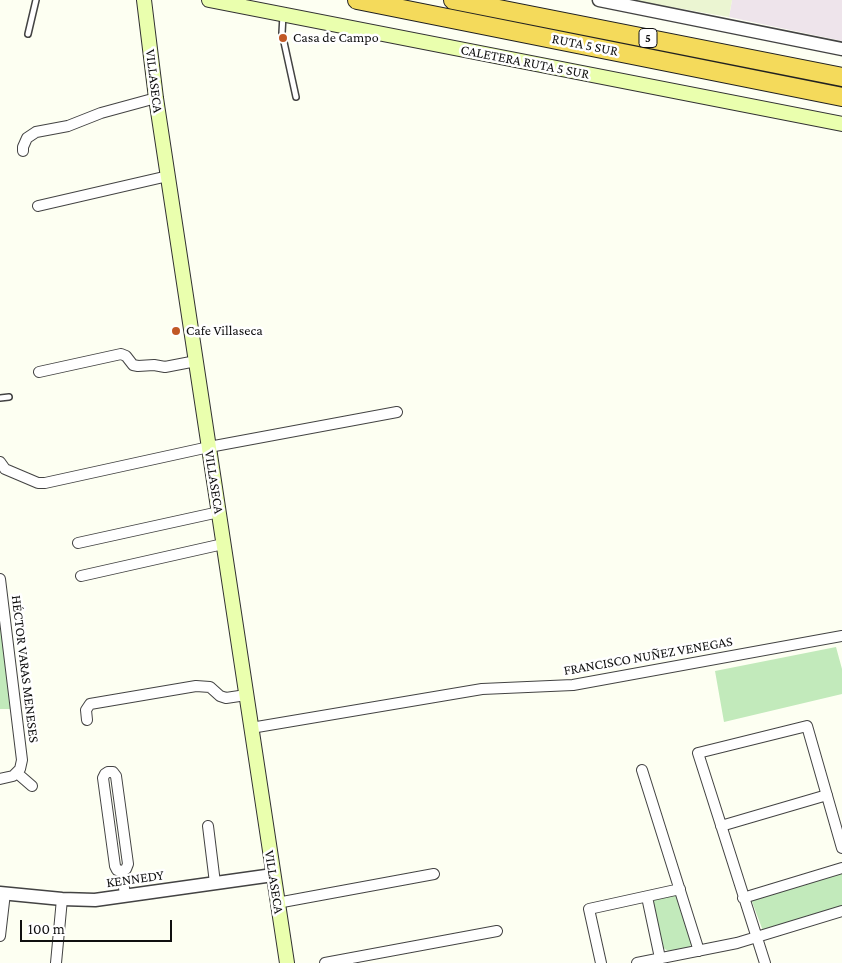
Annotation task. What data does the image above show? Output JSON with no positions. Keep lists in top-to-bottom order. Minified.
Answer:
{"streets":{"highway":["5","RUTA 5 SUR"],"main road":["CALETERA RUTA 5 SUR","VILLASECA"],"street":["FRANCISCO NUÑEZ VENEGAS","HÉCTOR VARAS MENESES","KENNEDY"]},"crossings":[["VILLASECA","FRANCISCO NUÑEZ VENEGAS"],["VILLASECA","KENNEDY"]],"places":["Casa de Campo","Cafe Villaseca"],"scale_bar":"100 m"}
